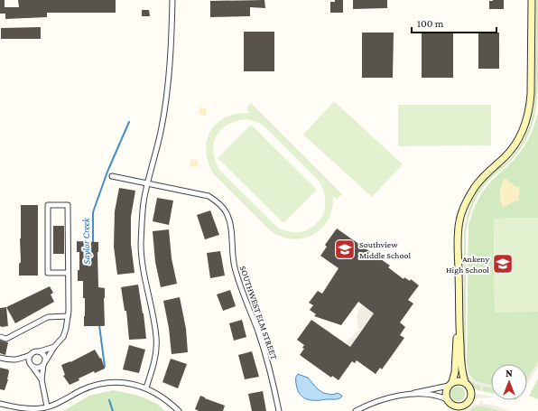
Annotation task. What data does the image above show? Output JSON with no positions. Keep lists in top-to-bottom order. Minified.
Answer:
{"streets":{"street":["SOUTHWEST ELM STREET"]},"water":["Saylor Creek"],"places":{"school or university":["Southview Middle School","Ankeny High School"]},"scale_bar":"100 m","north":"top"}
